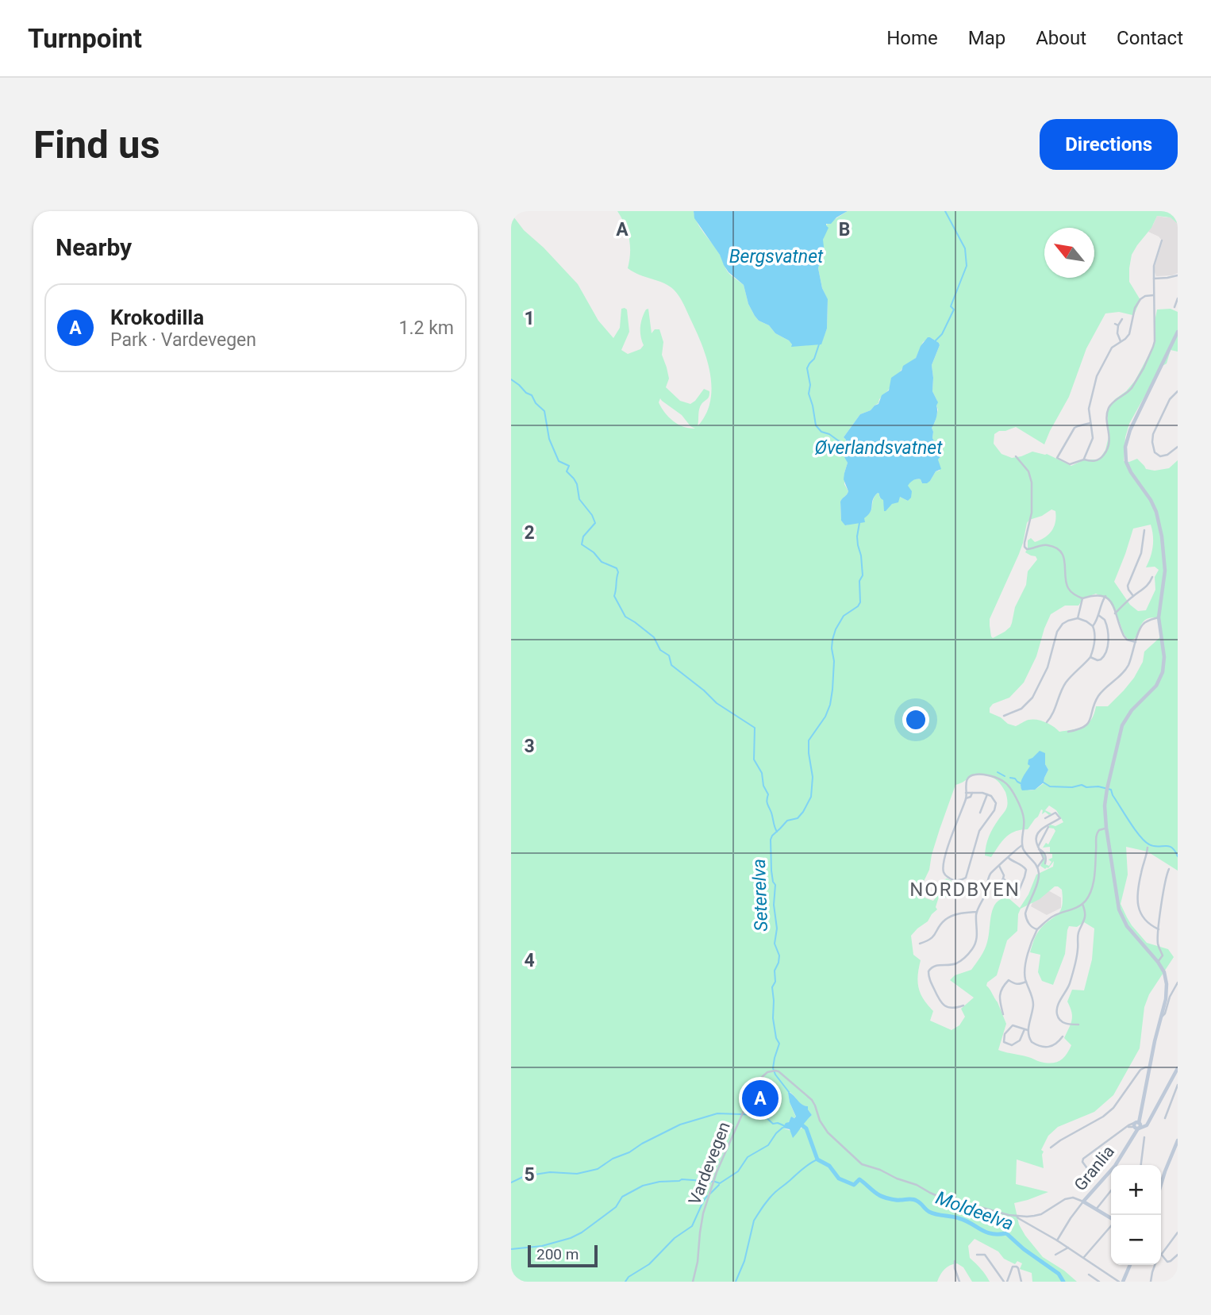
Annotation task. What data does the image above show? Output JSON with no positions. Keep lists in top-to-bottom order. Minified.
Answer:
{"streets":{"street":["Vardevegen","Granlia"]},"districts":["NORDBYEN"],"water":["Bergsvatnet","Øverlandsvatnet","Seterelva","Moldeelva"],"scale_bar":"200 m","north":"top left","page":{"header":"Turnpoint","nav":["Home","Map","About","Contact"],"buttons":"Directions","title":"Find us","heading":"Nearby","list":[{"mark":"A","name":"Krokodilla","note":"Park · Vardevegen","value":"1.2 km"}],"pins":"A","map_buttons":["+","−"],"scale":"200 m"},"grid":{"columns":["A","B"],"rows":["1","2","3","4","5"]}}
